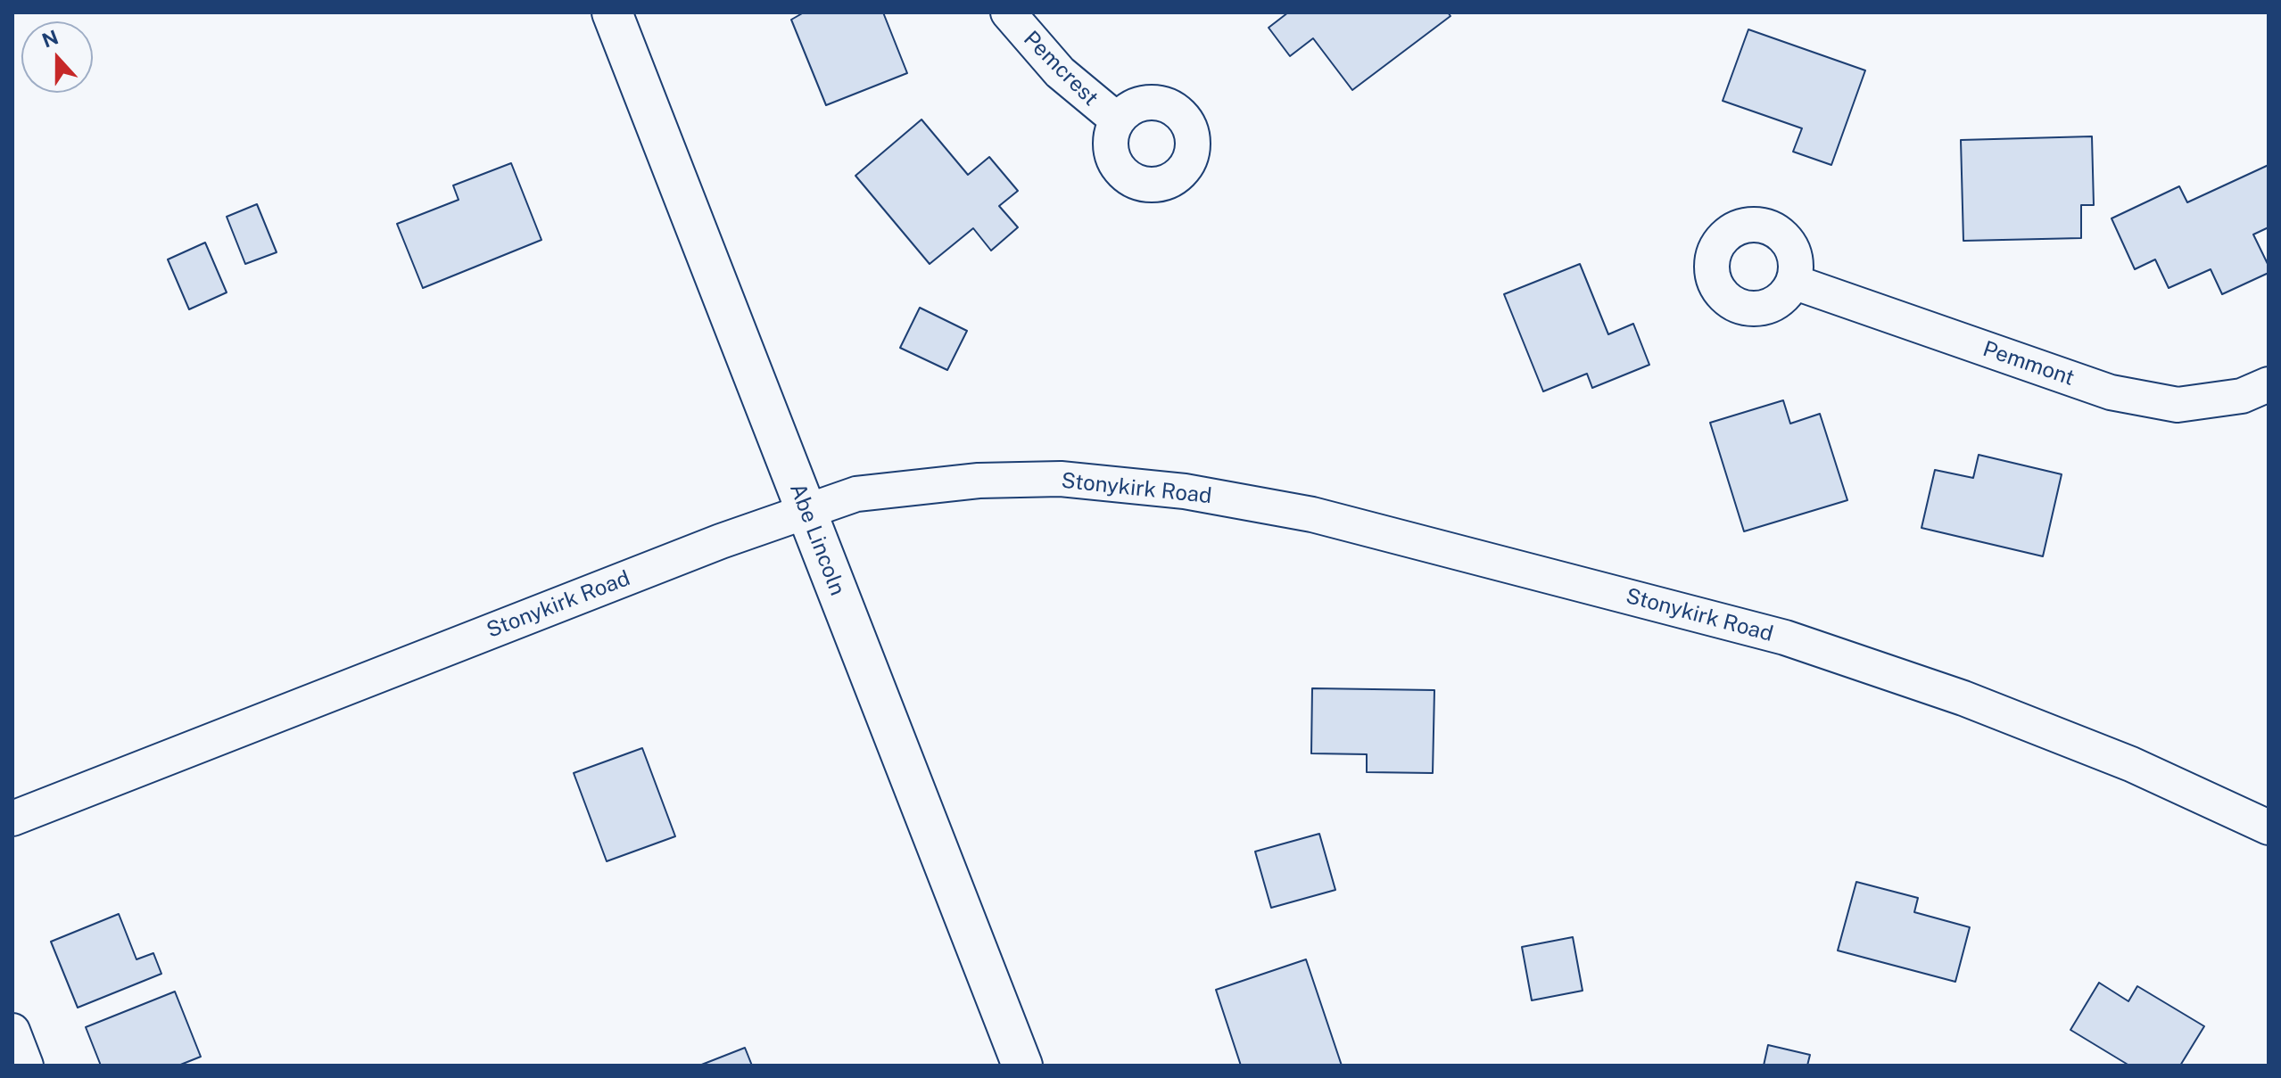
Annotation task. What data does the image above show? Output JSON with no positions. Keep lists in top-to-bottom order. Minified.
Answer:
{"streets":{"street":["Pemcrest","Pemmont","Stonykirk Road","Abe Lincoln"]},"crossings":[["Stonykirk Road","Abe Lincoln"]],"north":"top"}
